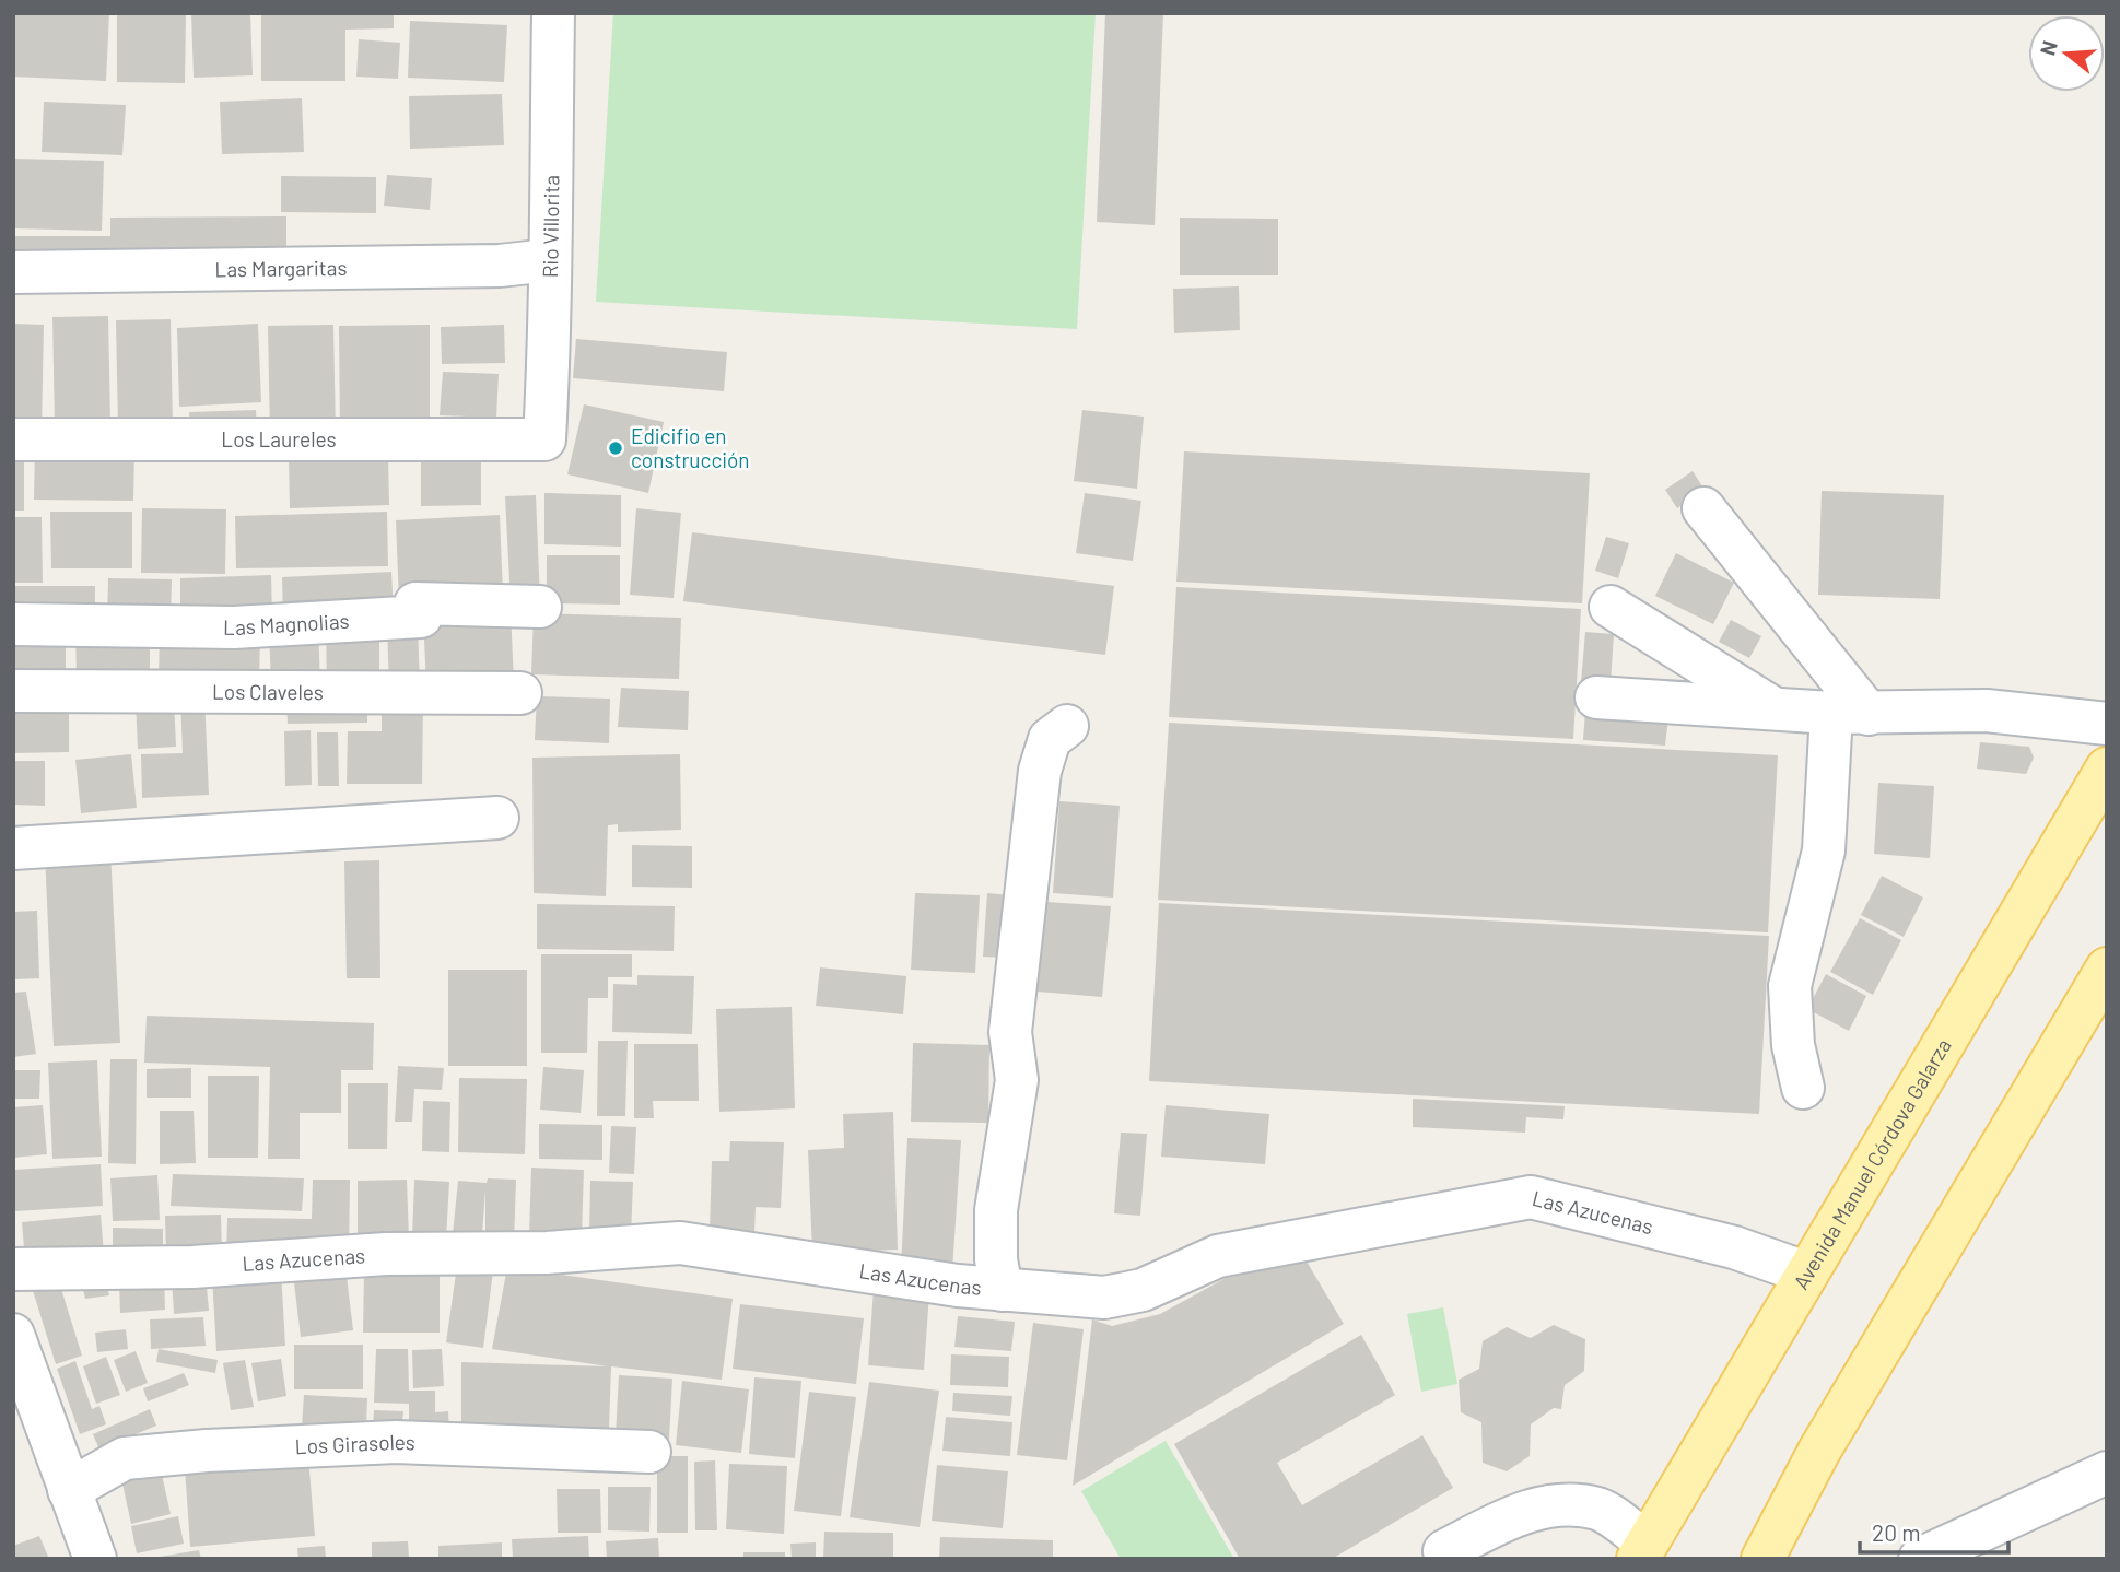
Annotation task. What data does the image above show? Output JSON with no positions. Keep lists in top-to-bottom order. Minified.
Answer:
{"streets":{"main road":["Avenida Manuel Córdova Galarza"],"street":["Rio Villorita","Las Margaritas","Los Laureles","Las Magnolias","Los Claveles","Las Azucenas","Los Girasoles"]},"crossings":[["Rio Villorita","Las Margaritas"],["Rio Villorita","Los Laureles"],["Avenida Manuel Córdova Galarza","Las Azucenas"]],"places":["Edicifio en construcción"],"scale_bar":"20 m","north":"left"}
